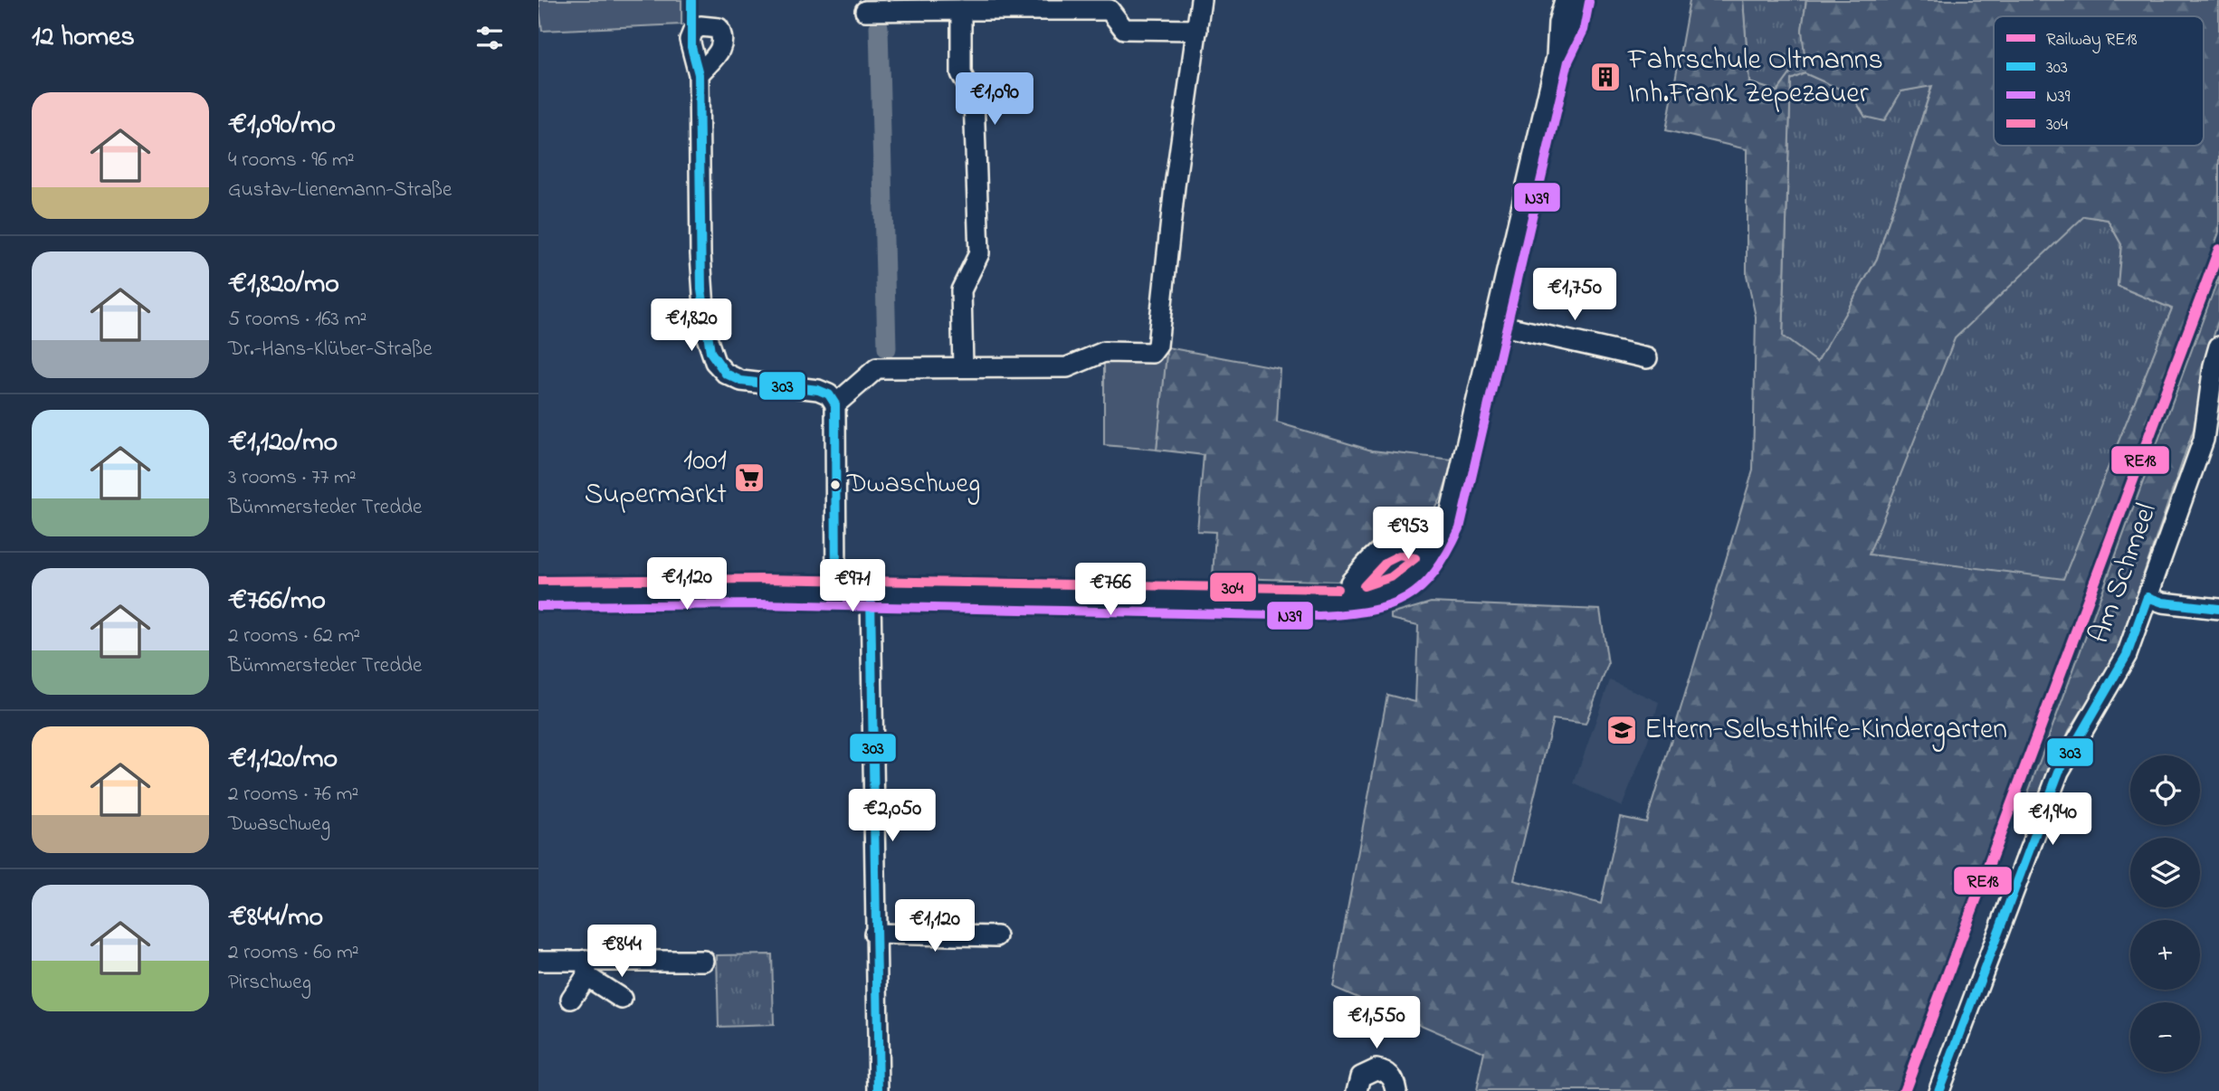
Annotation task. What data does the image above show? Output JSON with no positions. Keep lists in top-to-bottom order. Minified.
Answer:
{"streets":{"street":["Am Schmeel"]},"places":{"building":["Fahrschule Oltmanns Inh.Frank Zepezauer"],"supermarket":["1001 Supermarkt"],"other":["Dwaschweg"],"school or university":["Eltern-Selbsthilfe-Kindergarten"]},"lines":["transit line 303","transit line N39","rail line RE18","transit line 304"],"legend":["Railway RE18","303","N39","304"],"page":{"heading":"12 homes","price":["€1,090","€1,750","€1,820","€953","€1,120","€971","€766","€2,050","€1,940","€1,120","€844","€1,550"],"list":[{"name":"€1,090/mo","note":"4 rooms · 96 m² · Gustav-Lienemann-Straße"},{"name":"€1,820/mo","note":"5 rooms · 163 m² · Dr.-Hans-Klüber-Straße"},{"name":"€1,120/mo","note":"3 rooms · 77 m² · Bümmersteder Tredde"},{"name":"€766/mo","note":"2 rooms · 62 m² · Bümmersteder Tredde"},{"name":"€1,120/mo","note":"2 rooms · 76 m² · Dwaschweg"},{"name":"€844/mo","note":"2 rooms · 60 m² · Pirschweg"}],"map_buttons":["+","−"]}}
